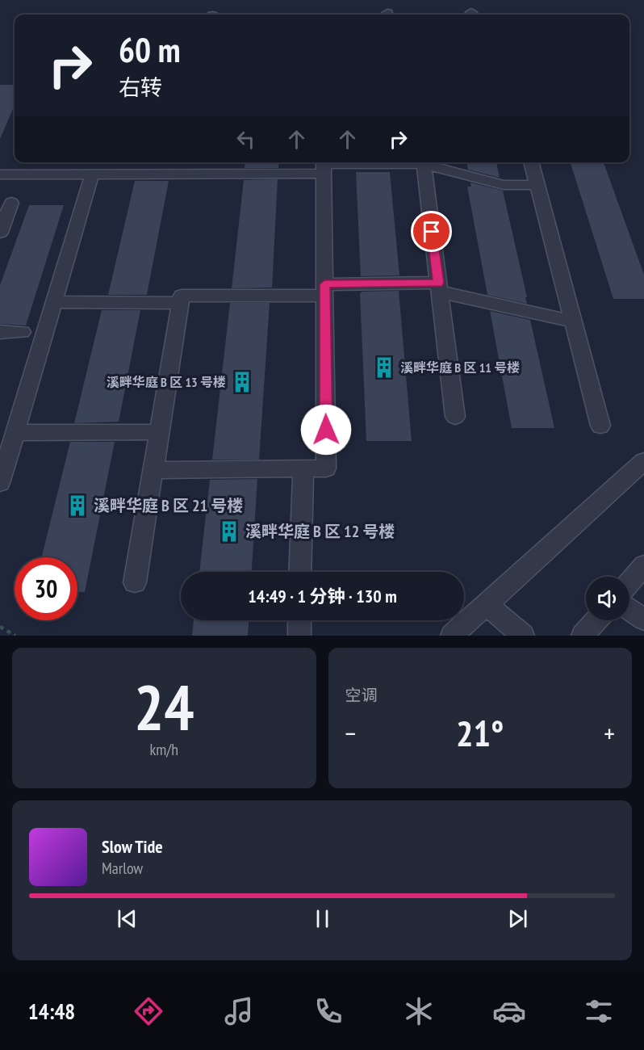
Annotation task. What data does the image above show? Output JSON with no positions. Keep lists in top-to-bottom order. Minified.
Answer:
{"places":{"building":["溪畔华庭 B 区 11 号楼","溪畔华庭 B 区 13 号楼","溪畔华庭 B 区 21 号楼","溪畔华庭 B 区 12 号楼"]},"page":{"turn":["60 m","右转"],"limit":"30","trip":"14:49 · 1 分钟 · 130 m","tile":[["24","km/h"],"空调"],"heat":["−","21°","+"],"song":["Slow Tide","Marlow"],"tabs":"14:48"}}
